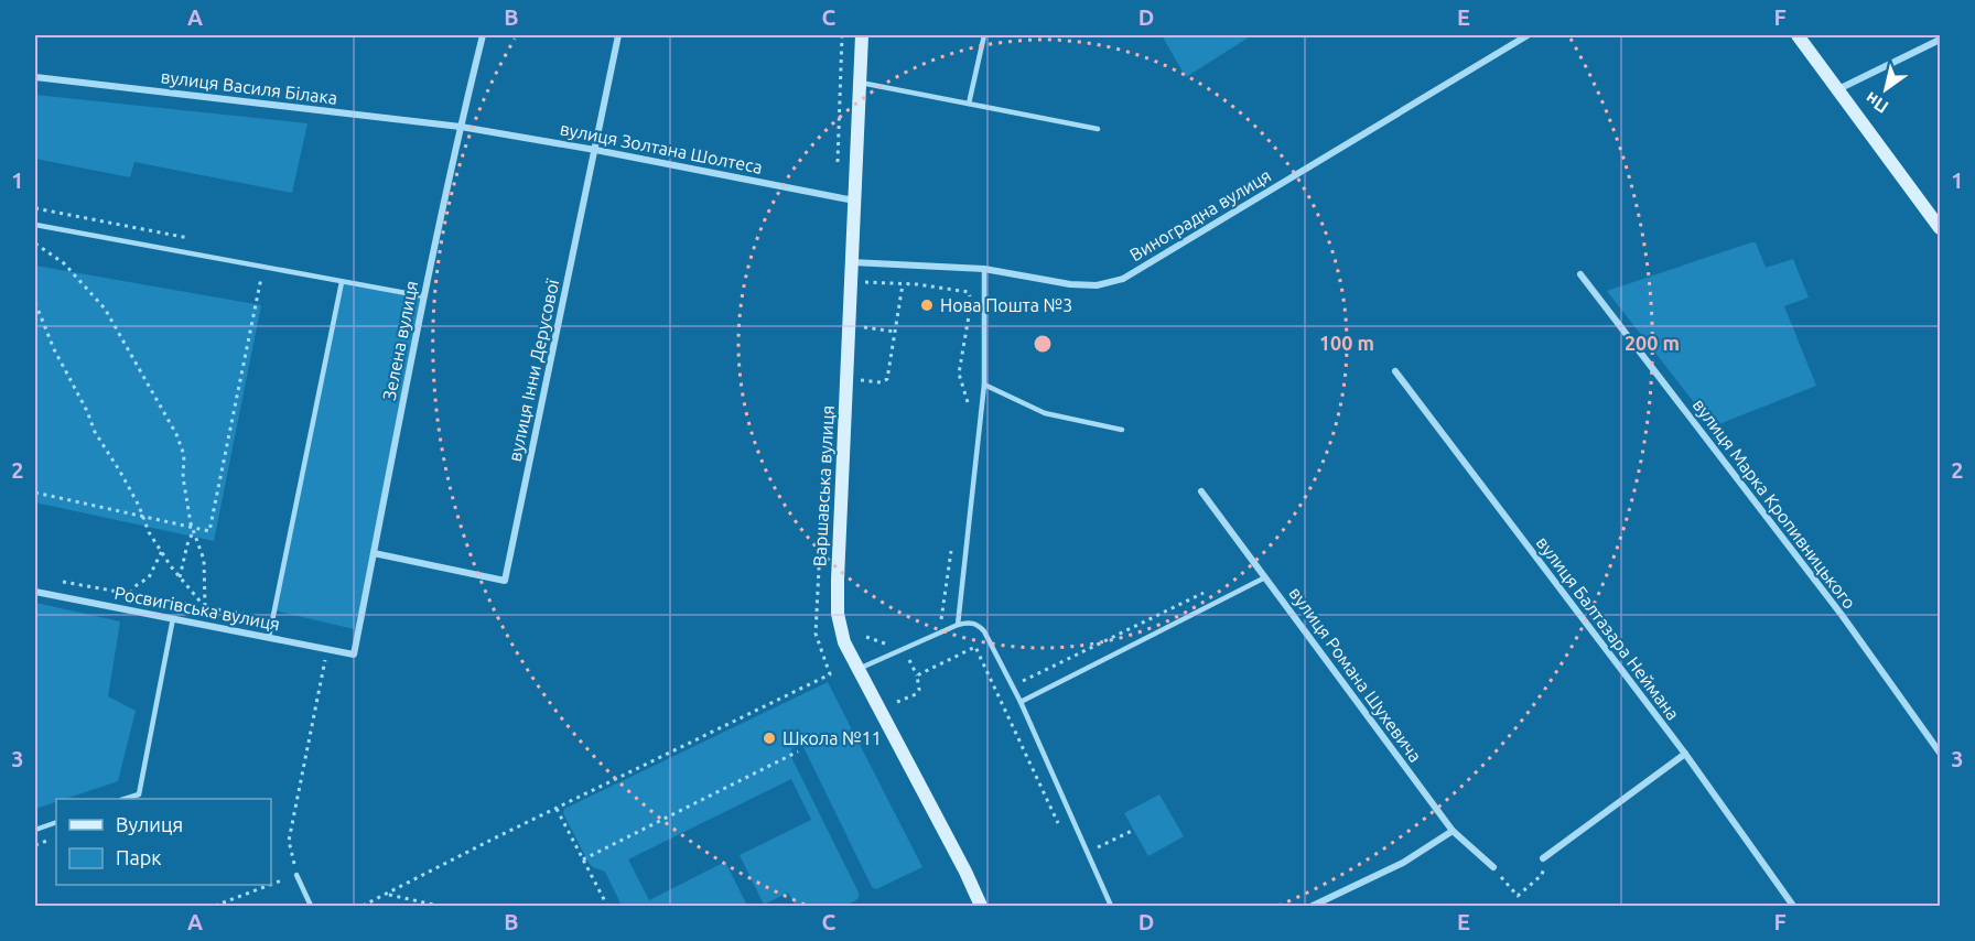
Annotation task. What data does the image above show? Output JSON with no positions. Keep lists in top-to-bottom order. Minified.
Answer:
{"streets":{"street":["вулиця Василя Білака","вулиця Золтана Шолтеса","Виноградна вулиця","Зелена вулиця","вулиця Інни Дерусової","Варшавська вулиця","вулиця Марка Кропивницького","Росвигівська вулиця","вулиця Балтазара Неймана","вулиця Романа Шухевича"]},"crossings":[["вулиця Василя Білака","вулиця Золтана Шолтеса"],["вулиця Василя Білака","Зелена вулиця"],["вулиця Золтана Шолтеса","Зелена вулиця"],["вулиця Золтана Шолтеса","вулиця Інни Дерусової"],["вулиця Золтана Шолтеса","Варшавська вулиця"],["Виноградна вулиця","Варшавська вулиця"],["Зелена вулиця","вулиця Інни Дерусової"],["Зелена вулиця","Росвигівська вулиця"]],"places":["Нова Пошта №3","Школа №11"],"legend":["Вулиця","Парк"],"north":"bottom left","grid":{"columns":["A","B","C","D","E","F"],"rows":["1","2","3"]},"rings":["100 m","200 m"]}
